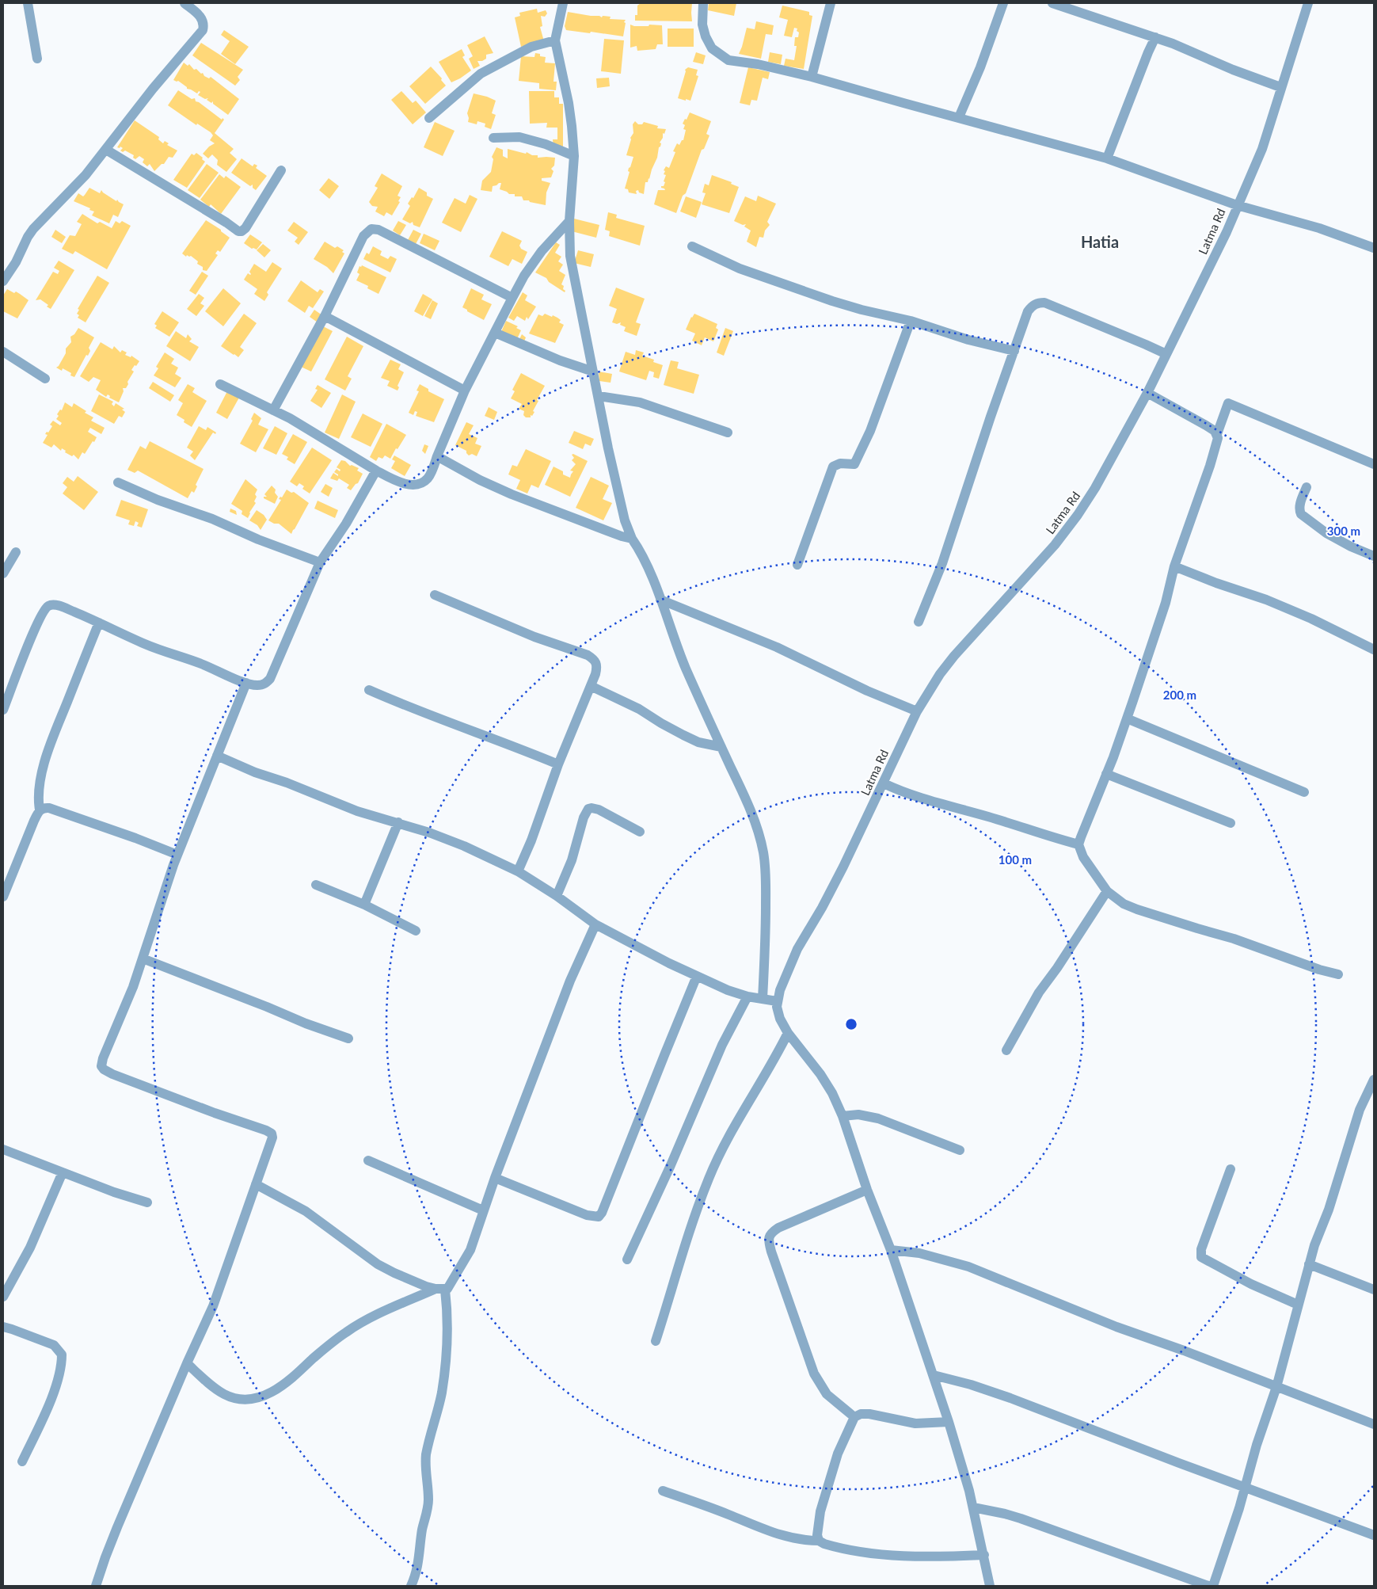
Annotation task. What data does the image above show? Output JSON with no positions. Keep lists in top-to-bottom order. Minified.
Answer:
{"streets":{"street":["Latma Rd"]},"districts":["Hatia"],"rings":["300 m","200 m","100 m"]}
